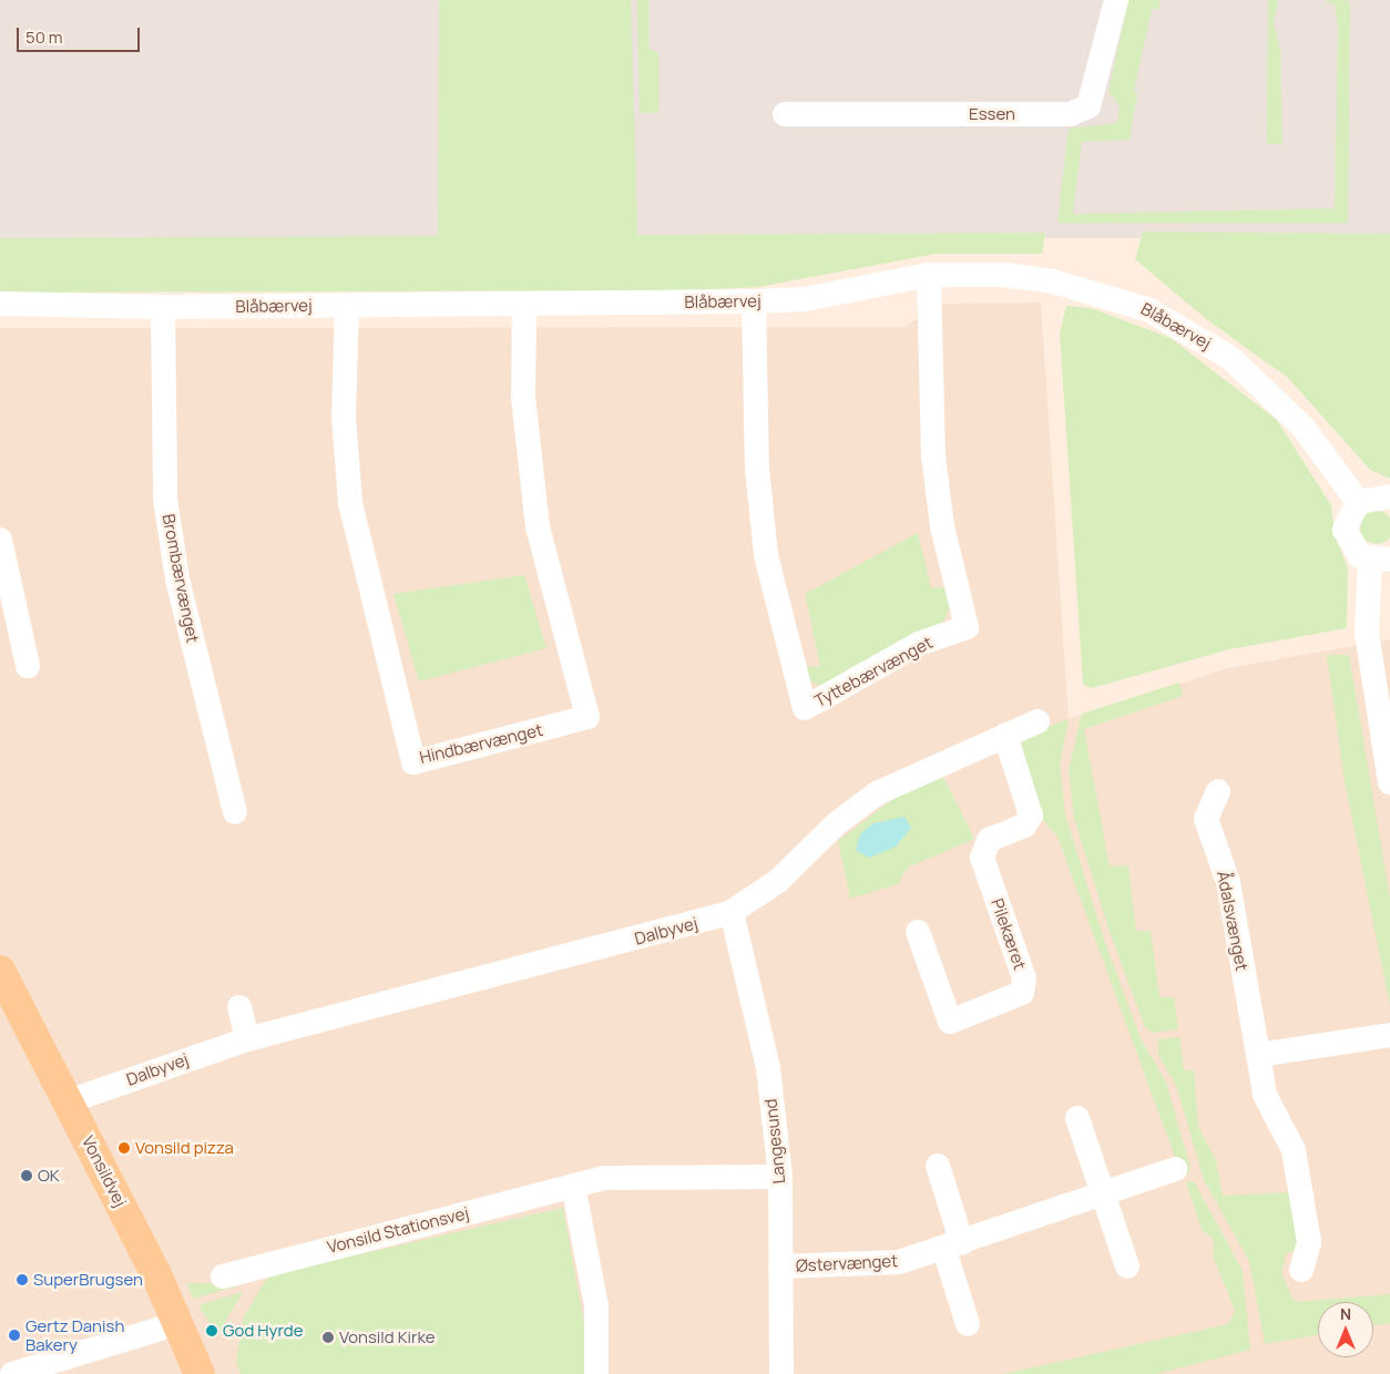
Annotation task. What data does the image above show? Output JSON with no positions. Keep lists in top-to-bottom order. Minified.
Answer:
{"streets":{"main road":["Vonsildvej"],"street":["Essen","Blåbærvej","Brombærvænget","Tyttebærvænget","Hindbærvænget","Ådalsvænget","Dalbyvej","Pilekæret","Langesund","Vonsild Stationsvej","Østervænget"]},"crossings":[["Blåbærvej","Brombærvænget"],["Blåbærvej","Tyttebærvænget"],["Blåbærvej","Hindbærvænget"],["Dalbyvej","Pilekæret"],["Dalbyvej","Langesund"],["Dalbyvej","Vonsildvej"],["Langesund","Vonsild Stationsvej"],["Langesund","Østervænget"]],"places":["Vonsild pizza","OK","SuperBrugsen","God Hyrde","Gertz Danish Bakery","Vonsild Kirke"],"scale_bar":"50 m","north":"top"}
